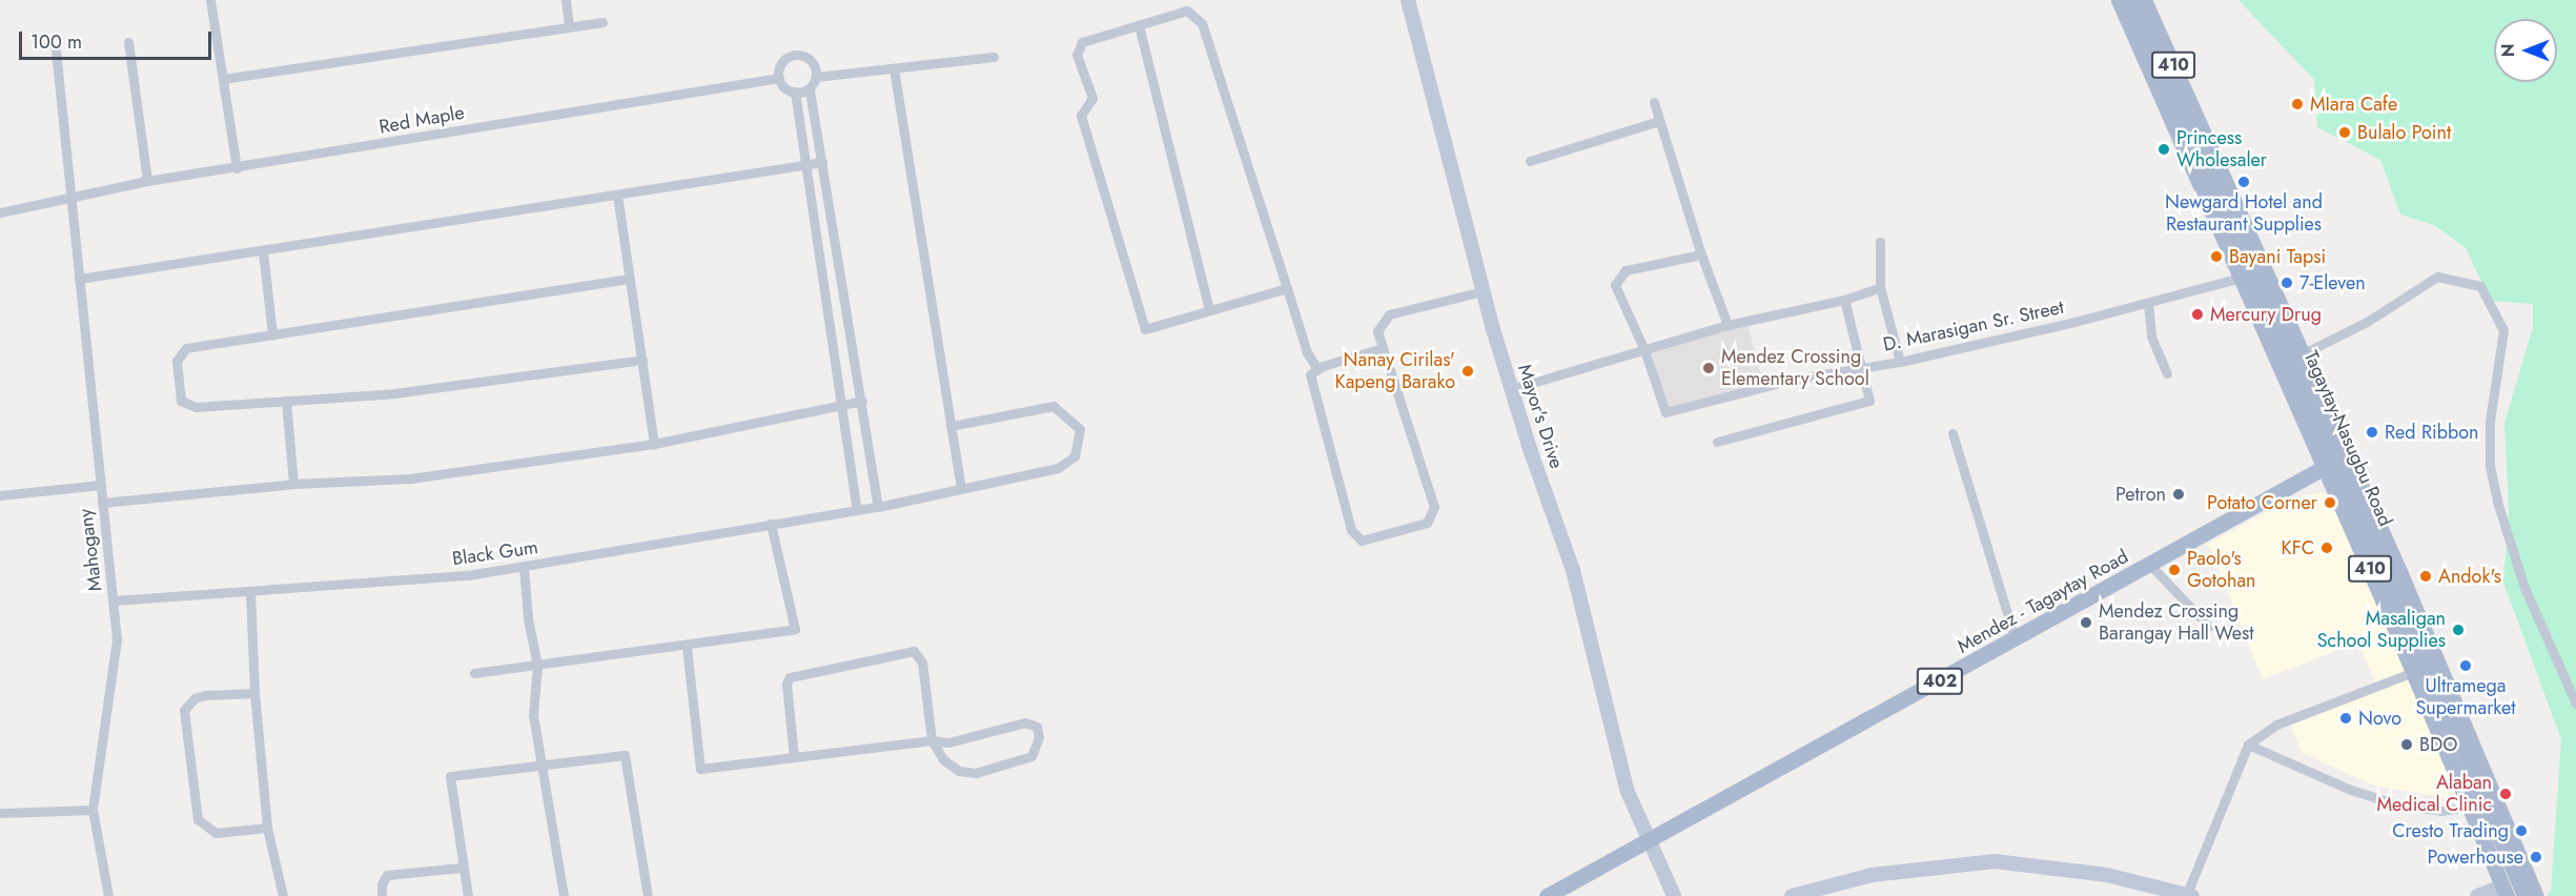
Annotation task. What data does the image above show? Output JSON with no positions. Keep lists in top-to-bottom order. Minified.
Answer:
{"streets":{"main road":["410","Tagaytay-Nasugbu Road","Mendez - Tagaytay Road","402"],"street":["Red Maple","D. Marasigan Sr. Street","Mayor's Drive","Mahogany","Black Gum"]},"crossings":[["Red Maple","Mahogany"],["D. Marasigan Sr. Street","Tagaytay-Nasugbu Road"],["Mayor's Drive","Mendez - Tagaytay Road"],["Tagaytay-Nasugbu Road","Mendez - Tagaytay Road"],["Tagaytay-Nasugbu Road","402"],["Mahogany","Black Gum"],["Mendez - Tagaytay Road","402"]],"places":["MIara Cafe","Bulalo Point","Princess Wholesaler","Newgard Hotel and Restaurant Supplies","Bayani Tapsi","7-Eleven","Mercury Drug","Mendez Crossing Elementary School","Nanay Cirilas' Kapeng Barako","Red Ribbon","Petron","Potato Corner","KFC","Paolo's Gotohan","Andok's","Mendez Crossing Barangay Hall West","Masaligan School Supplies","Ultramega Supermarket","Novo","BDO","Alaban Medical Clinic","Cresto Trading","Powerhouse"],"scale_bar":"100 m","north":"left"}
